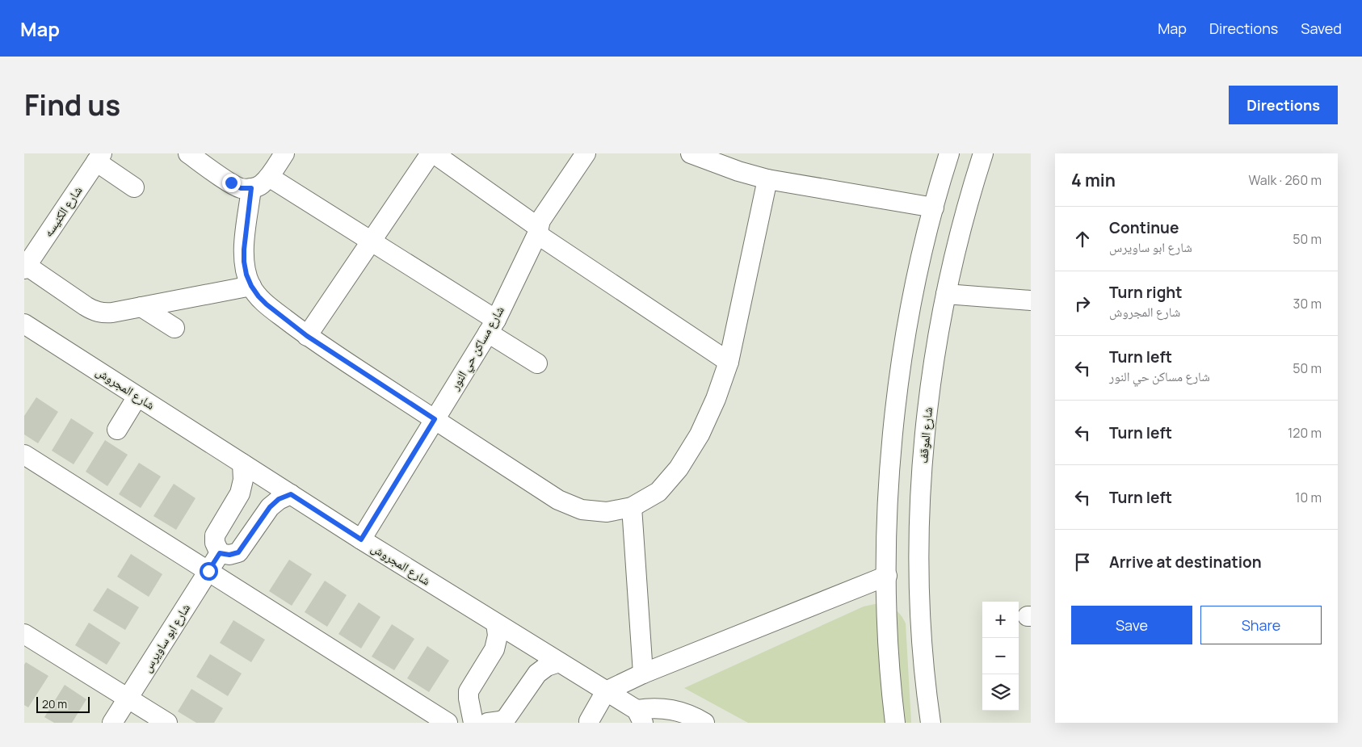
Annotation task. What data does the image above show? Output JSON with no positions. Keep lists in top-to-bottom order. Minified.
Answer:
{"streets":{"street":["شارع الكنيسه","شارع مساكن حي النور","شارع المجروش","شارع الموقف","شارع ابو ساويرس"]},"crossings":[["شارع مساكن حي النور","شارع المجروش"]],"scale_bar":"20 m","page":{"header":"Map","nav":["Map","Directions","Saved"],"title":"Find us","buttons":["Directions",["Save","Share"]],"heading":["4 min","Walk · 260 m"],"list":[["Continue","شارع ابو ساويرس","50 m"],["Turn right","شارع المجروش","30 m"],["Turn left","شارع مساكن حي النور","50 m"],["Turn left","120 m"],["Turn left","10 m"],"Arrive at destination"],"map_buttons":["+","−"],"scale":"20 m"}}
